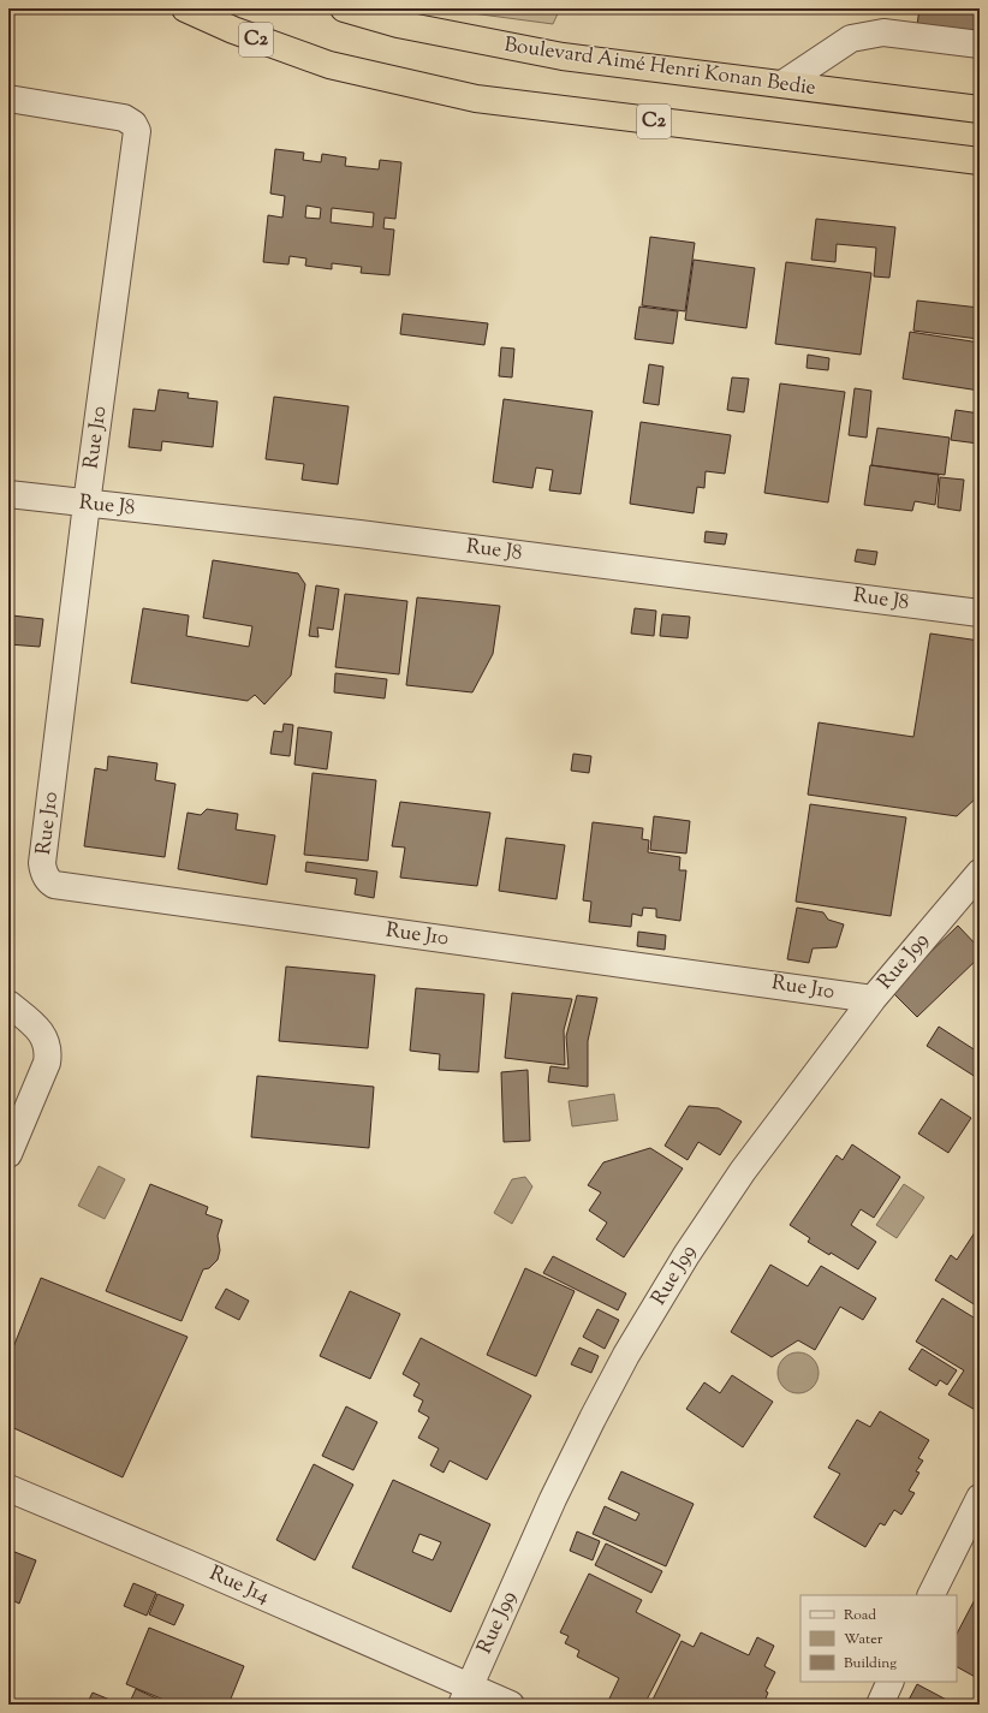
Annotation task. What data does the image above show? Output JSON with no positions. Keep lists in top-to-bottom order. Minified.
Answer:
{"streets":{"highway":["C2","Boulevard Aimé Henri Konan Bedie"],"street":["Rue J10","Rue J8","Rue J99","Rue J14"]},"crossings":[["Rue J10","Rue J8"],["Rue J10","Rue J99"],["Rue J99","Rue J14"]],"legend":["Road","Water","Building"]}
